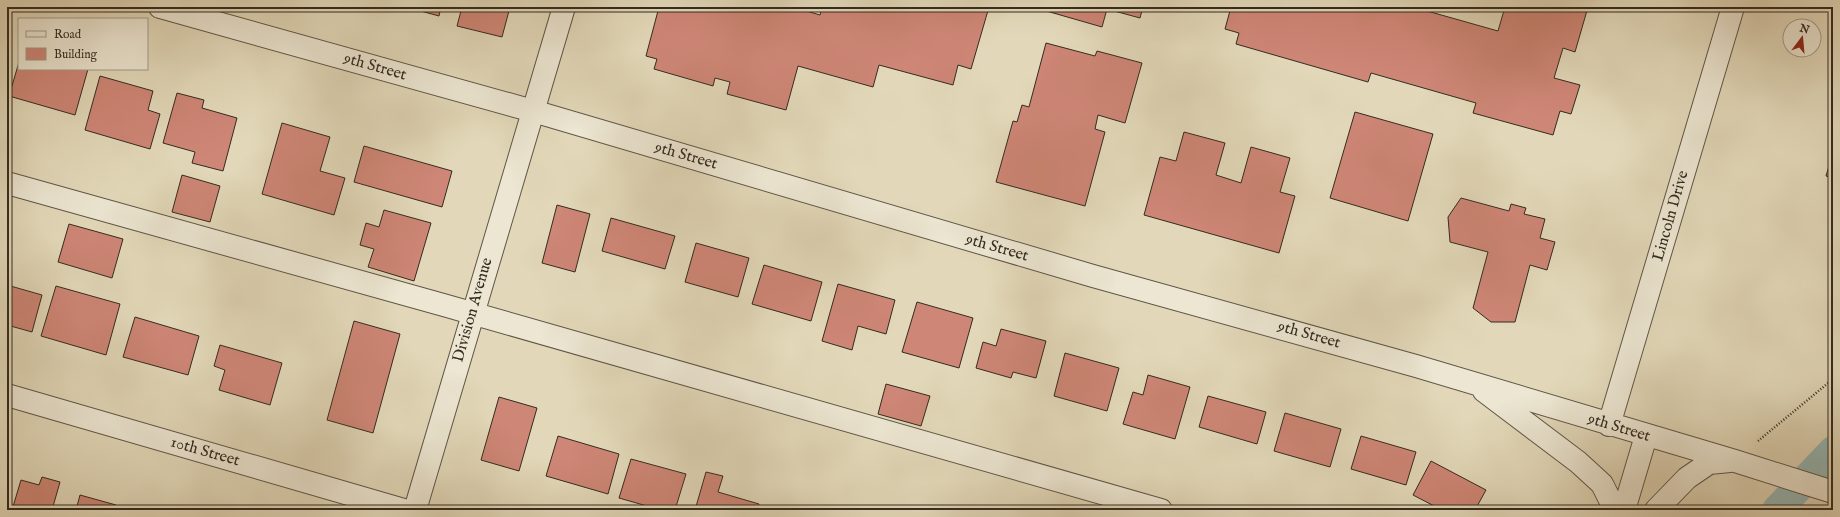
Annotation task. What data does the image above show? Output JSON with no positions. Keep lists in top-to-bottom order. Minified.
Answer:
{"streets":{"street":["9th Street","Lincoln Drive","Division Avenue","10th Street"]},"crossings":[["9th Street","Lincoln Drive"],["9th Street","Division Avenue"]],"legend":["Road","Building"],"north":"top"}
